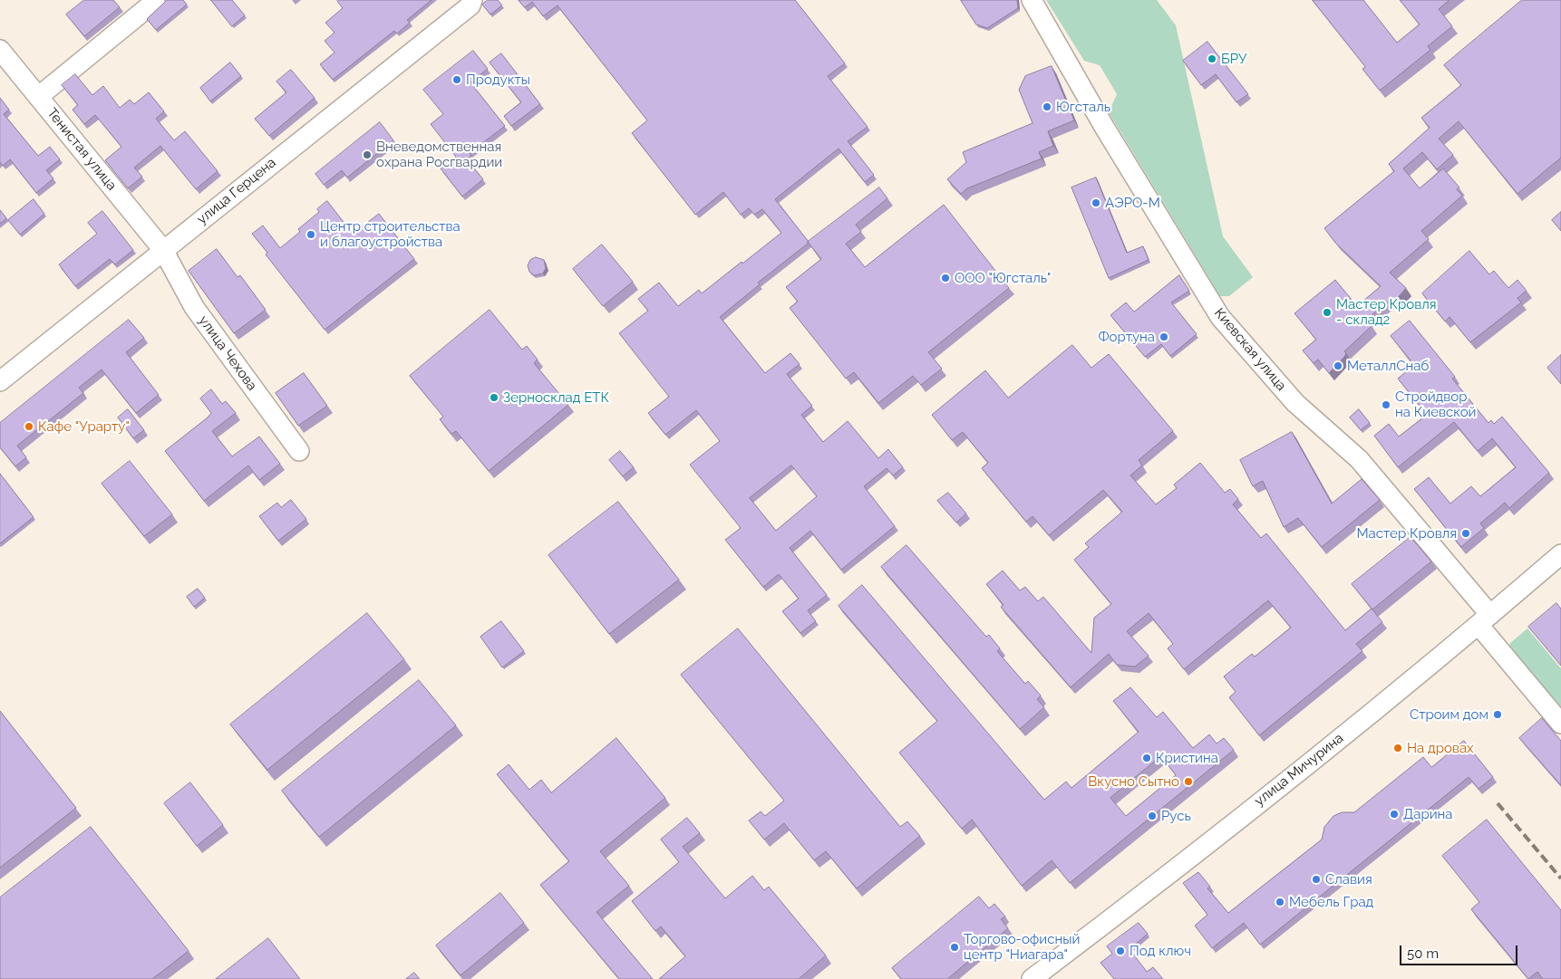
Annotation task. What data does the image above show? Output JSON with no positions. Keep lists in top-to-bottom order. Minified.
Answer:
{"streets":{"street":["Тенистая улица","улица Герцена","Киевская улица","улица Чехова","улица Мичурина"]},"crossings":[["Тенистая улица","улица Герцена"],["Тенистая улица","улица Чехова"],["улица Герцена","улица Чехова"],["Киевская улица","улица Мичурина"]],"places":["БРУ","Продукты","Югсталь","Вневедомственная охрана Росгвардии","АЭРО-М","Центр строительства и благоустройства","ООО \"Югсталь\"","Мастер Кровля - склад2","Фортуна","МеталлСнаб","Зерносклад ЕТК","Стройдвор на Киевской","Кафе \"Урарту\"","Мастер Кровля","Строим дом","На дровах","Кристина","Вкусно Сытно","Дарина","Русь","Славия","Мебель Град","Торгово-офисный центр \"Ниагара\"","Под ключ"],"scale_bar":"50 m"}
